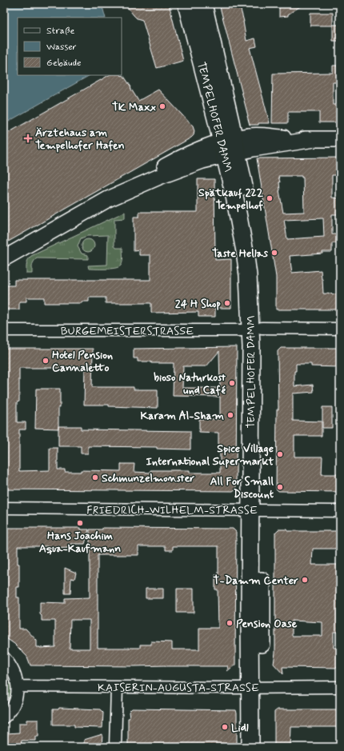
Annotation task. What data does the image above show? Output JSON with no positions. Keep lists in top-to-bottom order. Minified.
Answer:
{"streets":{"main road":["TEMPELHOFER DAMM"],"street":["BURGEMEISTERSTRASSE","FRIEDRICH-WILHELM-STRASSE","KAISERIN-AUGUSTA-STRASSE"]},"crossings":[["TEMPELHOFER DAMM","BURGEMEISTERSTRASSE"],["TEMPELHOFER DAMM","FRIEDRICH-WILHELM-STRASSE"],["TEMPELHOFER DAMM","KAISERIN-AUGUSTA-STRASSE"]],"places":{"other":["TK Maxx","Spätkauf 222 Tempelhof","Taste Hellas","24 H Shop","Hotel Pension Cannaletto","bioso Naturkost und Café","Karam Al-Sham","Spice Village International Supermarkt","Schmunzelmonster","All For Small Discount","Hans Joachim Aqua-Kaufmann","T-Damm Center","Pension Oase","Lidl"],"health":["Ärztehaus am Tempelhofer Hafen"]},"legend":["Straße","Wasser","Gebäude"]}
